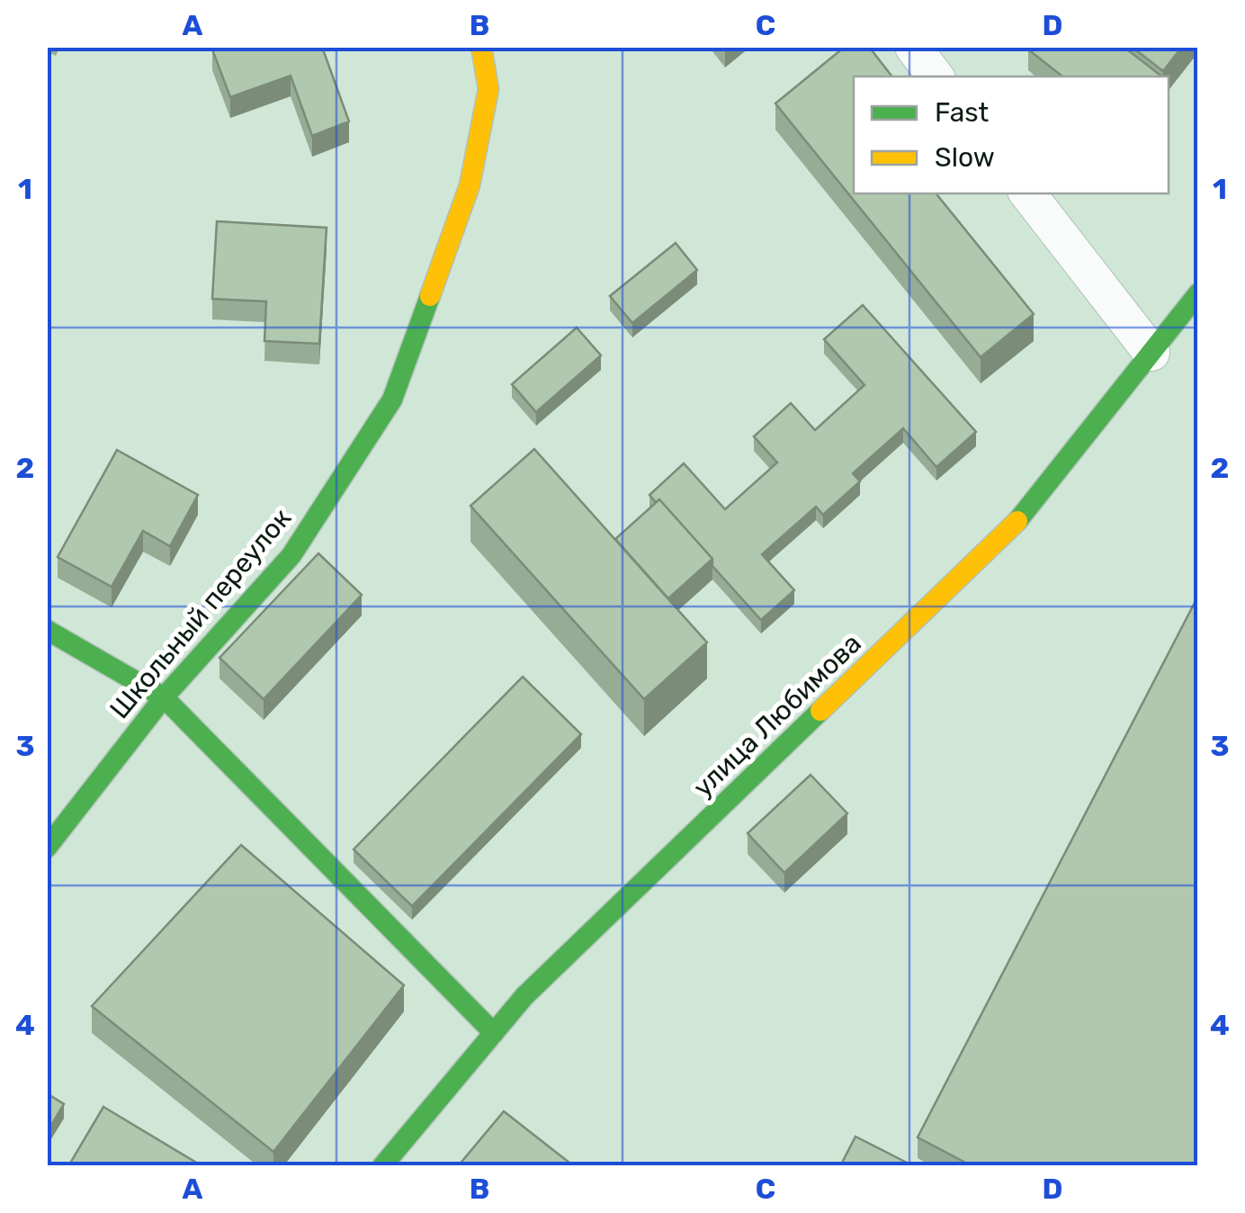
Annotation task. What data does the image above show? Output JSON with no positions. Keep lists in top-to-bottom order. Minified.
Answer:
{"streets":{"street":["Школьный переулок","улица Любимова"]},"legend":["Fast","Slow"],"grid":{"columns":["A","B","C","D"],"rows":["1","2","3","4"]}}
